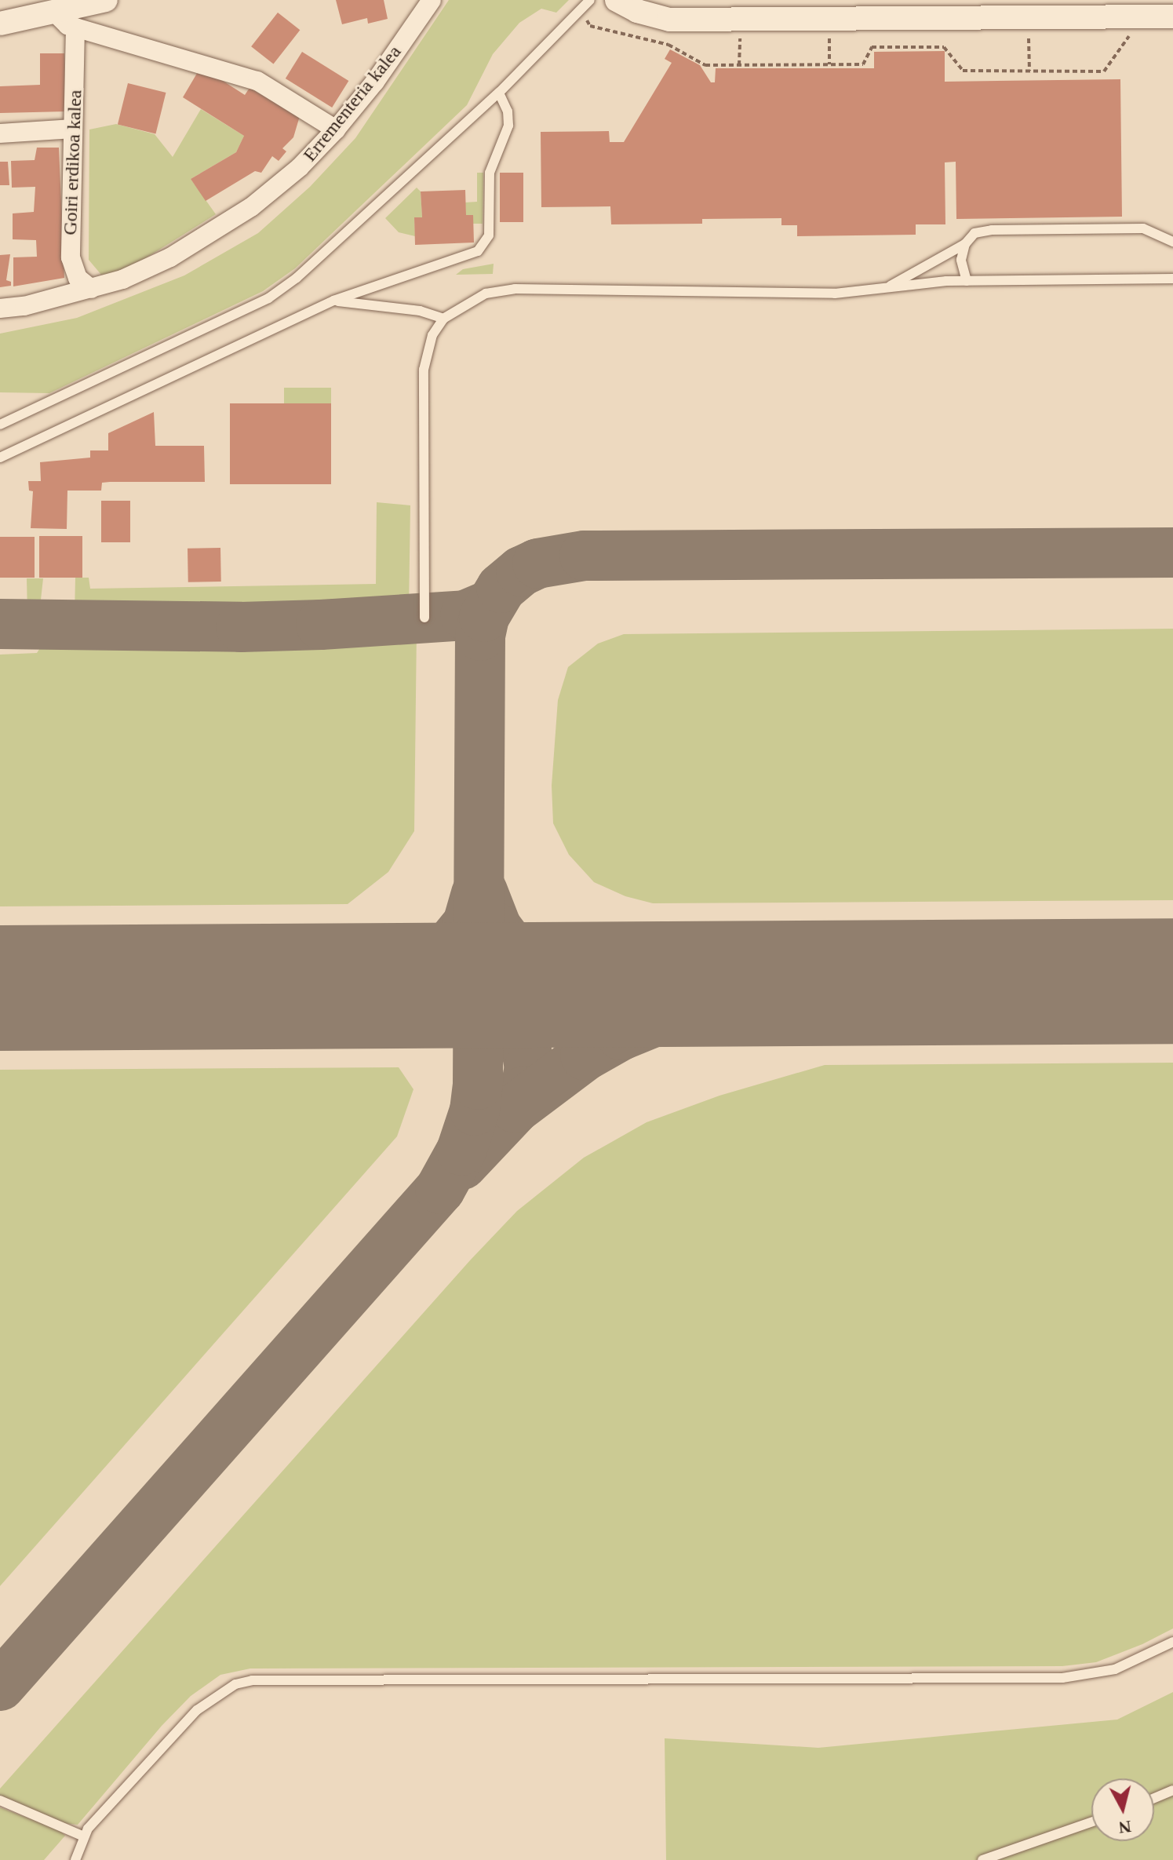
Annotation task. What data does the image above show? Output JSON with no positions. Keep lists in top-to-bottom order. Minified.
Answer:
{"streets":{"street":["Errementeria kalea","Goiri erdikoa kalea"]},"crossings":[["Errementeria kalea","Goiri erdikoa kalea"]],"north":"bottom"}
